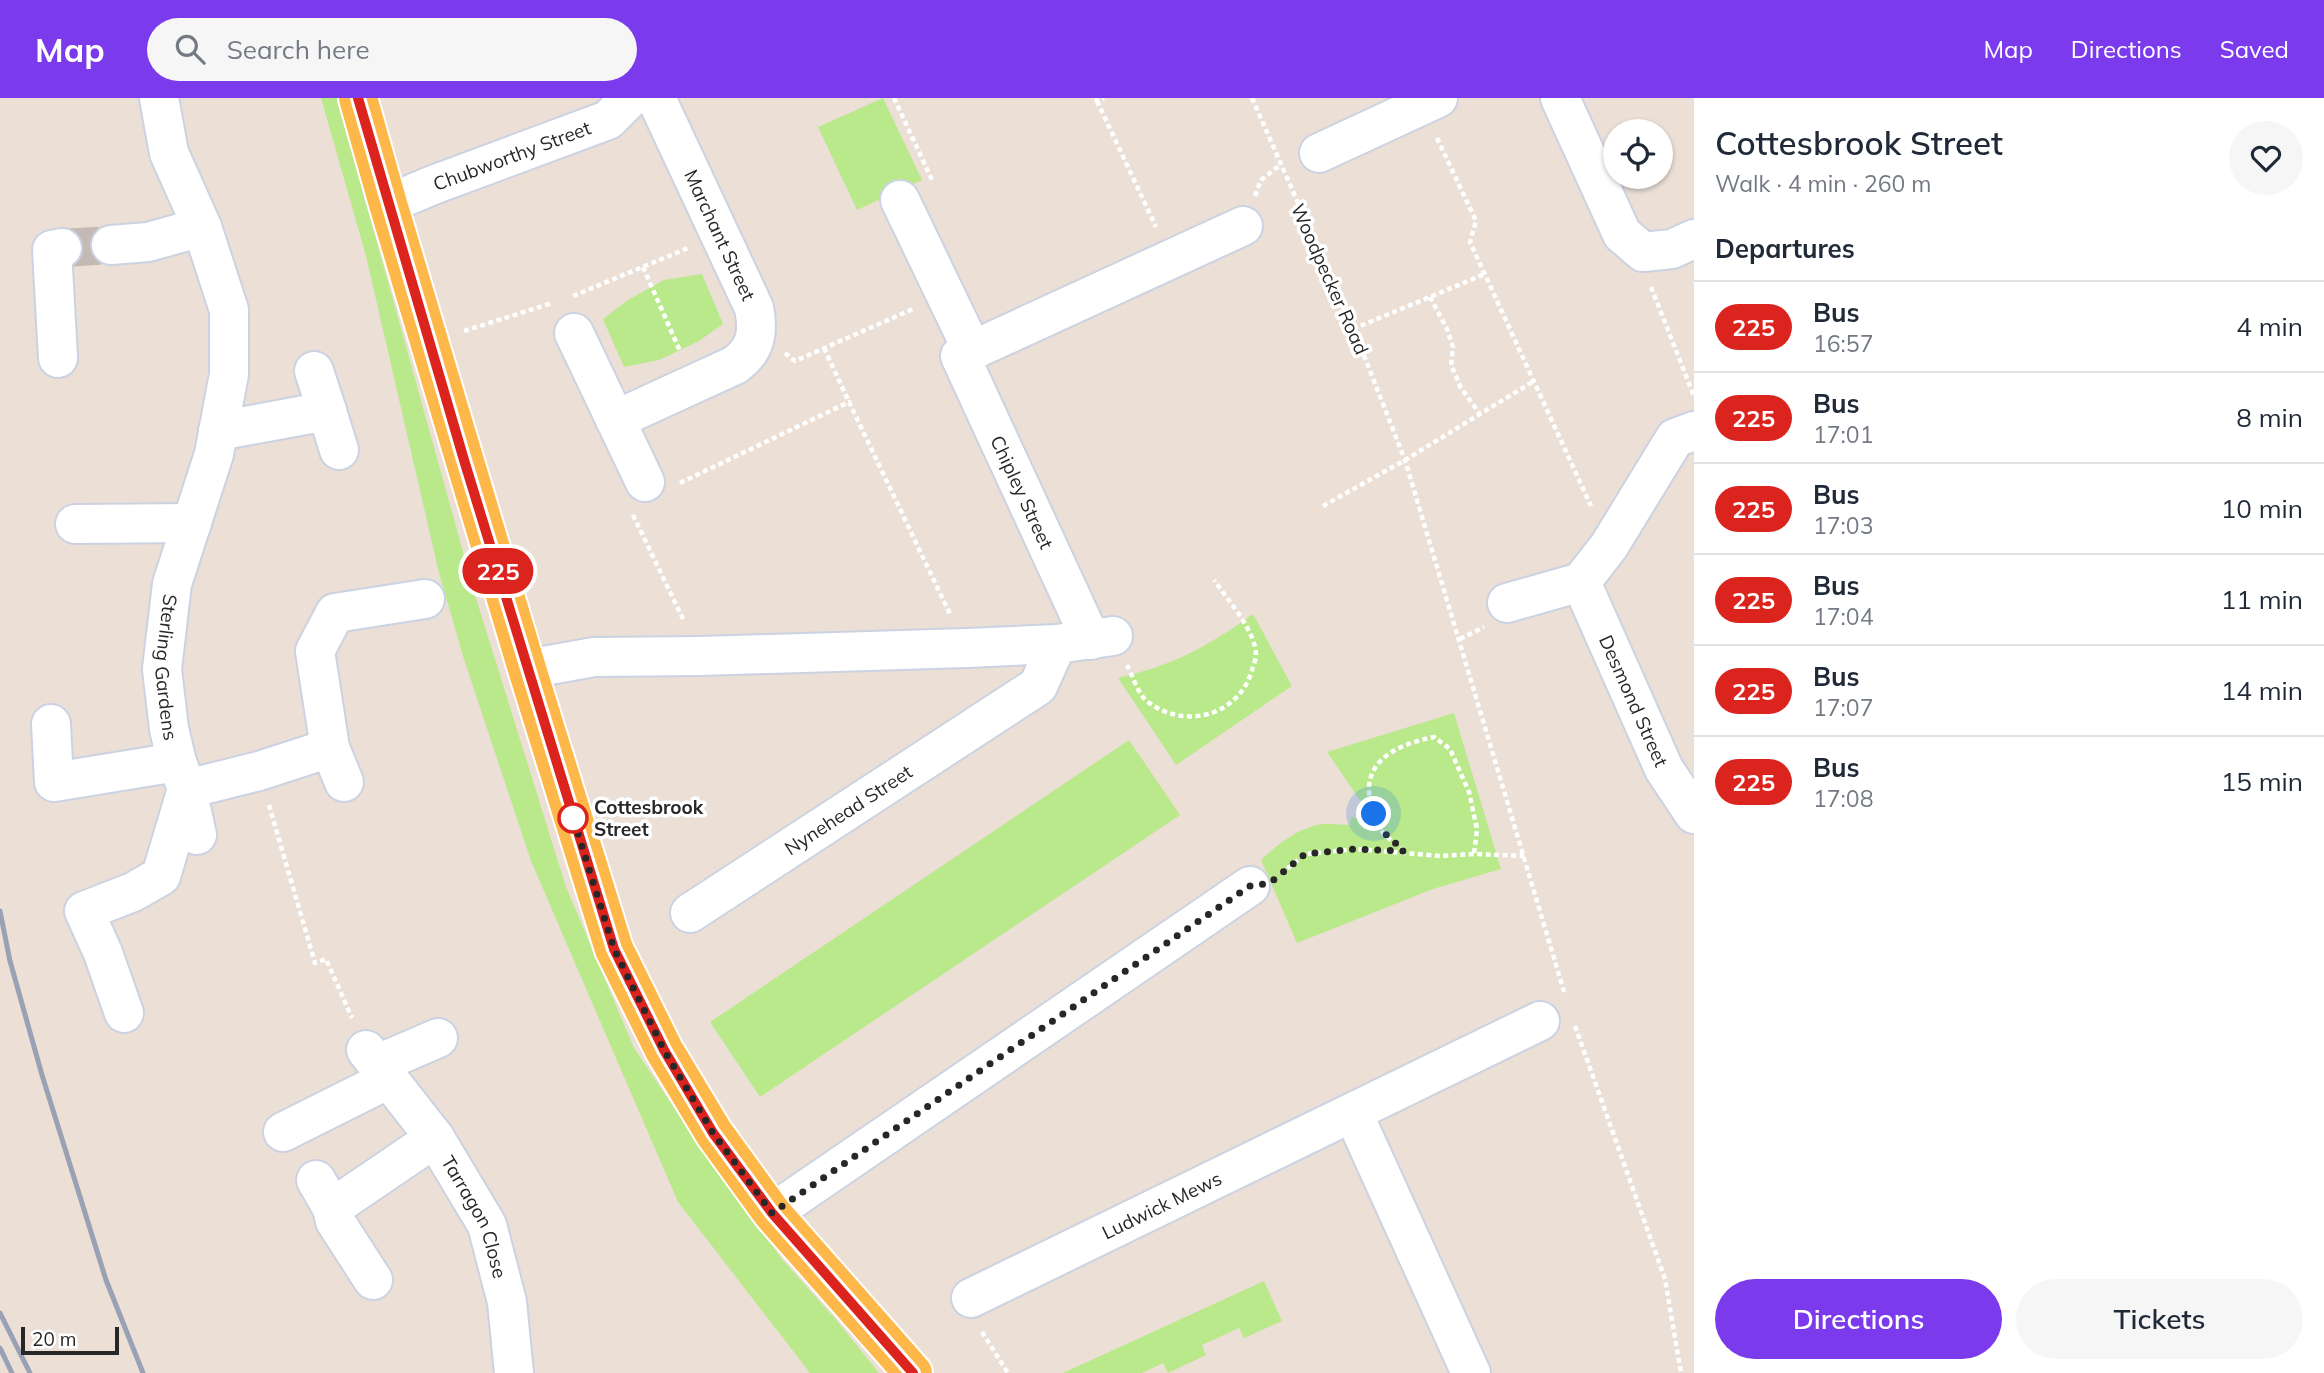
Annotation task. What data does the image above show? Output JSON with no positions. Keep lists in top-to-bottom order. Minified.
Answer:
{"streets":{"street":["Chubworthy Street","Marchant Street","Chipley Street","Sterling Gardens","Desmond Street","Nynehead Street","Ludwick Mews","Tarragon Close"],"path":["Woodpecker Road"]},"crossings":[["Woodpecker Road","Ludwick Mews"],["Chipley Street","Nynehead Street"]],"places":["Cottesbrook Street"],"lines":["bus line 225"],"scale_bar":"20 m","page":{"header":"Map","search":"Search here","nav":["Map","Directions","Saved"],"on_map":"225","heading":[["Cottesbrook Street","Walk · 4 min · 260 m"],"Departures"],"list":[{"mark":"225","name":"Bus","note":"16:57","value":"4 min"},{"mark":"225","name":"Bus","note":"17:01","value":"8 min"},{"mark":"225","name":"Bus","note":"17:03","value":"10 min"},{"mark":"225","name":"Bus","note":"17:04","value":"11 min"},{"mark":"225","name":"Bus","note":"17:07","value":"14 min"},{"mark":"225","name":"Bus","note":"17:08","value":"15 min"}],"buttons":["Directions","Tickets"],"scale":"20 m"}}
